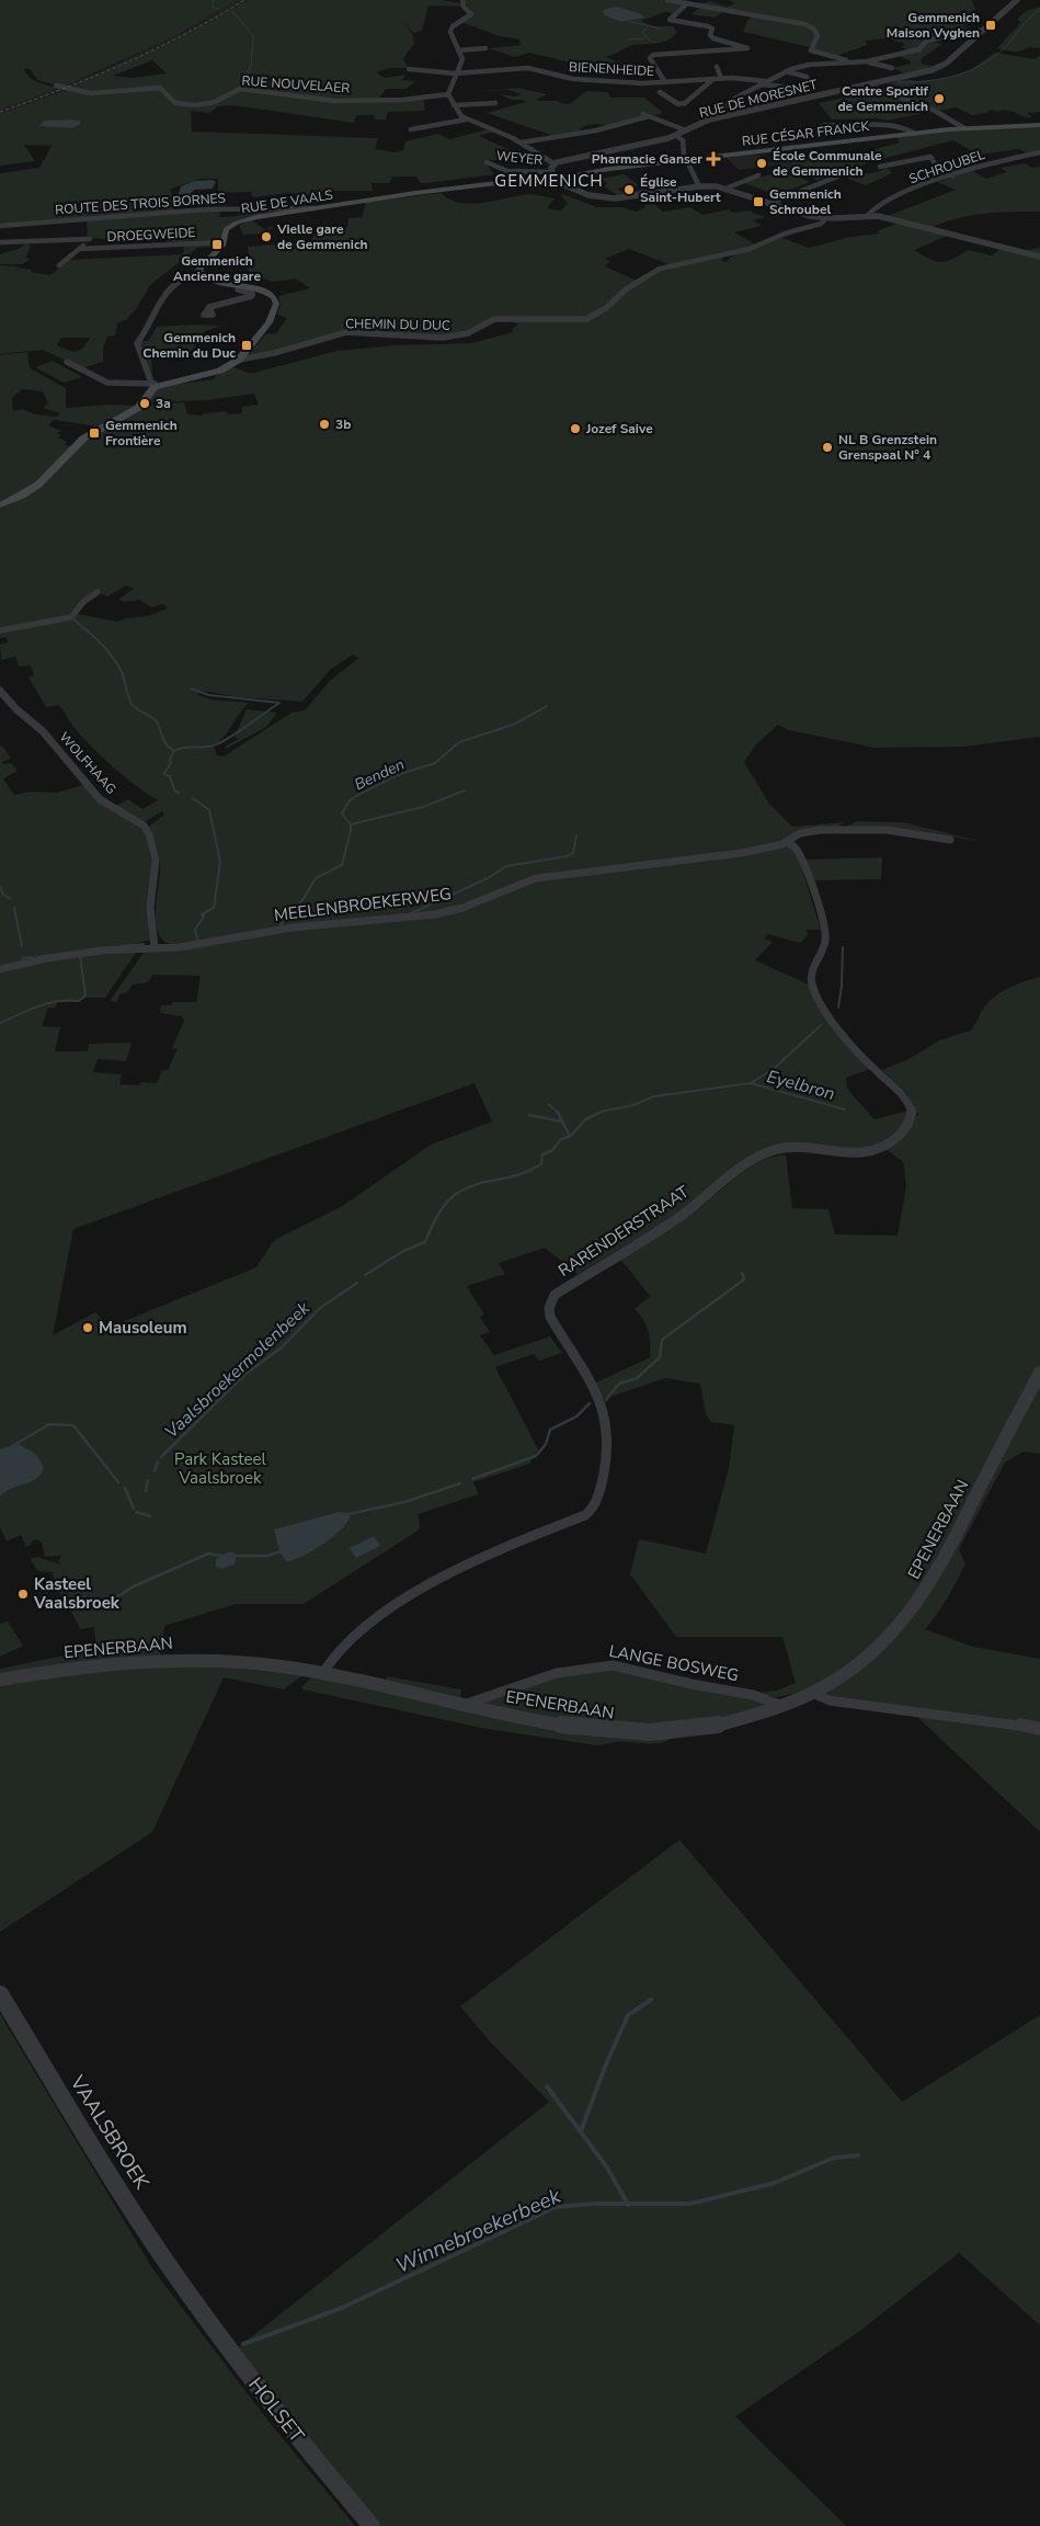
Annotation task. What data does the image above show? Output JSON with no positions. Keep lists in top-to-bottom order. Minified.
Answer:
{"streets":{"main road":["RUE CÉSAR FRANCK","RUE DE VAALS"],"street":["BIENENHEIDE","RUE NOUVELAER","RUE DE MORESNET","WEYER","SCHROUBEL","ROUTE DES TROIS BORNES","DROEGWEIDE","CHEMIN DU DUC","WOLFHAAG","MEELENBROEKERWEG","RARENDERSTRAAT","EPENERBAAN","LANGE BOSWEG","VAALSBROEK","HOLSET"]},"crossings":[["RUE CÉSAR FRANCK","WEYER"],["RUE CÉSAR FRANCK","RUE DE VAALS"],["WEYER","RUE DE VAALS"],["RUE DE VAALS","ROUTE DES TROIS BORNES"],["RUE DE VAALS","DROEGWEIDE"],["WOLFHAAG","MEELENBROEKERWEG"],["MEELENBROEKERWEG","RARENDERSTRAAT"],["RARENDERSTRAAT","EPENERBAAN"],["EPENERBAAN","LANGE BOSWEG"],["VAALSBROEK","HOLSET"]],"districts":["GEMMENICH"],"water":["Benden","Eyelbron","Vaalsbroekermolenbeek","Winnebroekerbeek"],"parks":["Park Kasteel Vaalsbroek"],"places":{"transit":["Gemmenich Maison Vyghen","Gemmenich Schroubel","Gemmenich Ancienne gare","Gemmenich Chemin du Duc","Gemmenich Frontière"],"other":["Centre Sportif de Gemmenich","École Communale de Gemmenich","Église Saint-Hubert","Vielle gare de Gemmenich","3a","3b","Jozef Saive","NL B Grenzstein Grenspaal N° 4","Mausoleum","Kasteel Vaalsbroek"],"health":["Pharmacie Ganser"]}}
